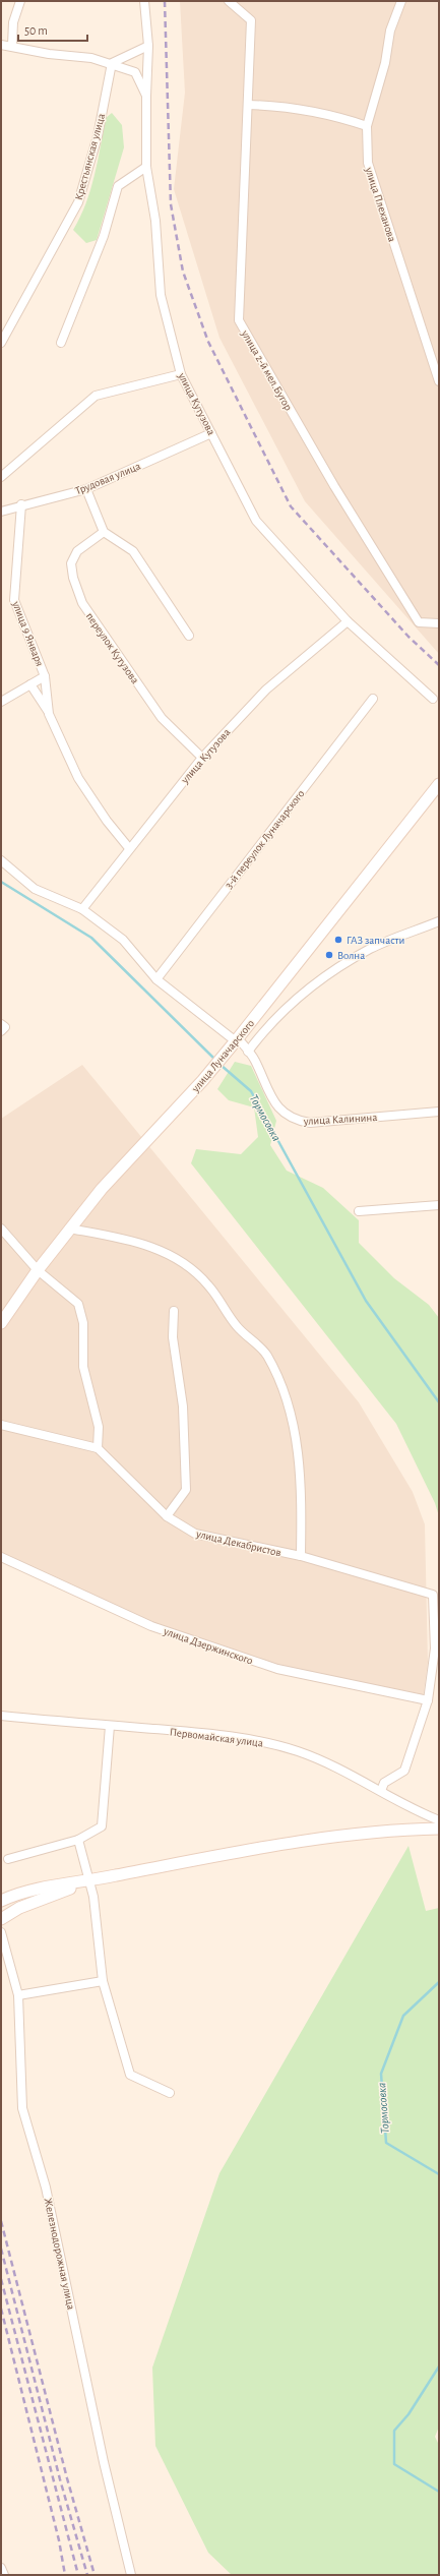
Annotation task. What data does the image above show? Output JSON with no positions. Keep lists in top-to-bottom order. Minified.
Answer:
{"streets":{"main road":["улица Луначарского"],"street":["Крестьянская улица","улица Плеханова","улица 2-й мел.Бугор","улица Кутузова","Трудовая улица","улица 9 Января","переулок Кутузова","3-й переулок Луначарского","улица Калинина","улица Декабристов","улица Дзержинского","Первомайская улица","Железнодорожная улица"]},"crossings":[["Крестьянская улица","улица Кутузова"],["улица Кутузова","Трудовая улица"],["улица Кутузова","улица 9 Января"],["улица Кутузова","переулок Кутузова"],["улица Кутузова","улица Калинина"],["Трудовая улица","улица 9 Января"],["3-й переулок Луначарского","улица Калинина"],["улица Луначарского","улица Калинина"],["улица Декабристов","улица Дзержинского"]],"water":["Тормосовка"],"places":["ГАЗ запчасти","Волна"],"scale_bar":"50 m"}
